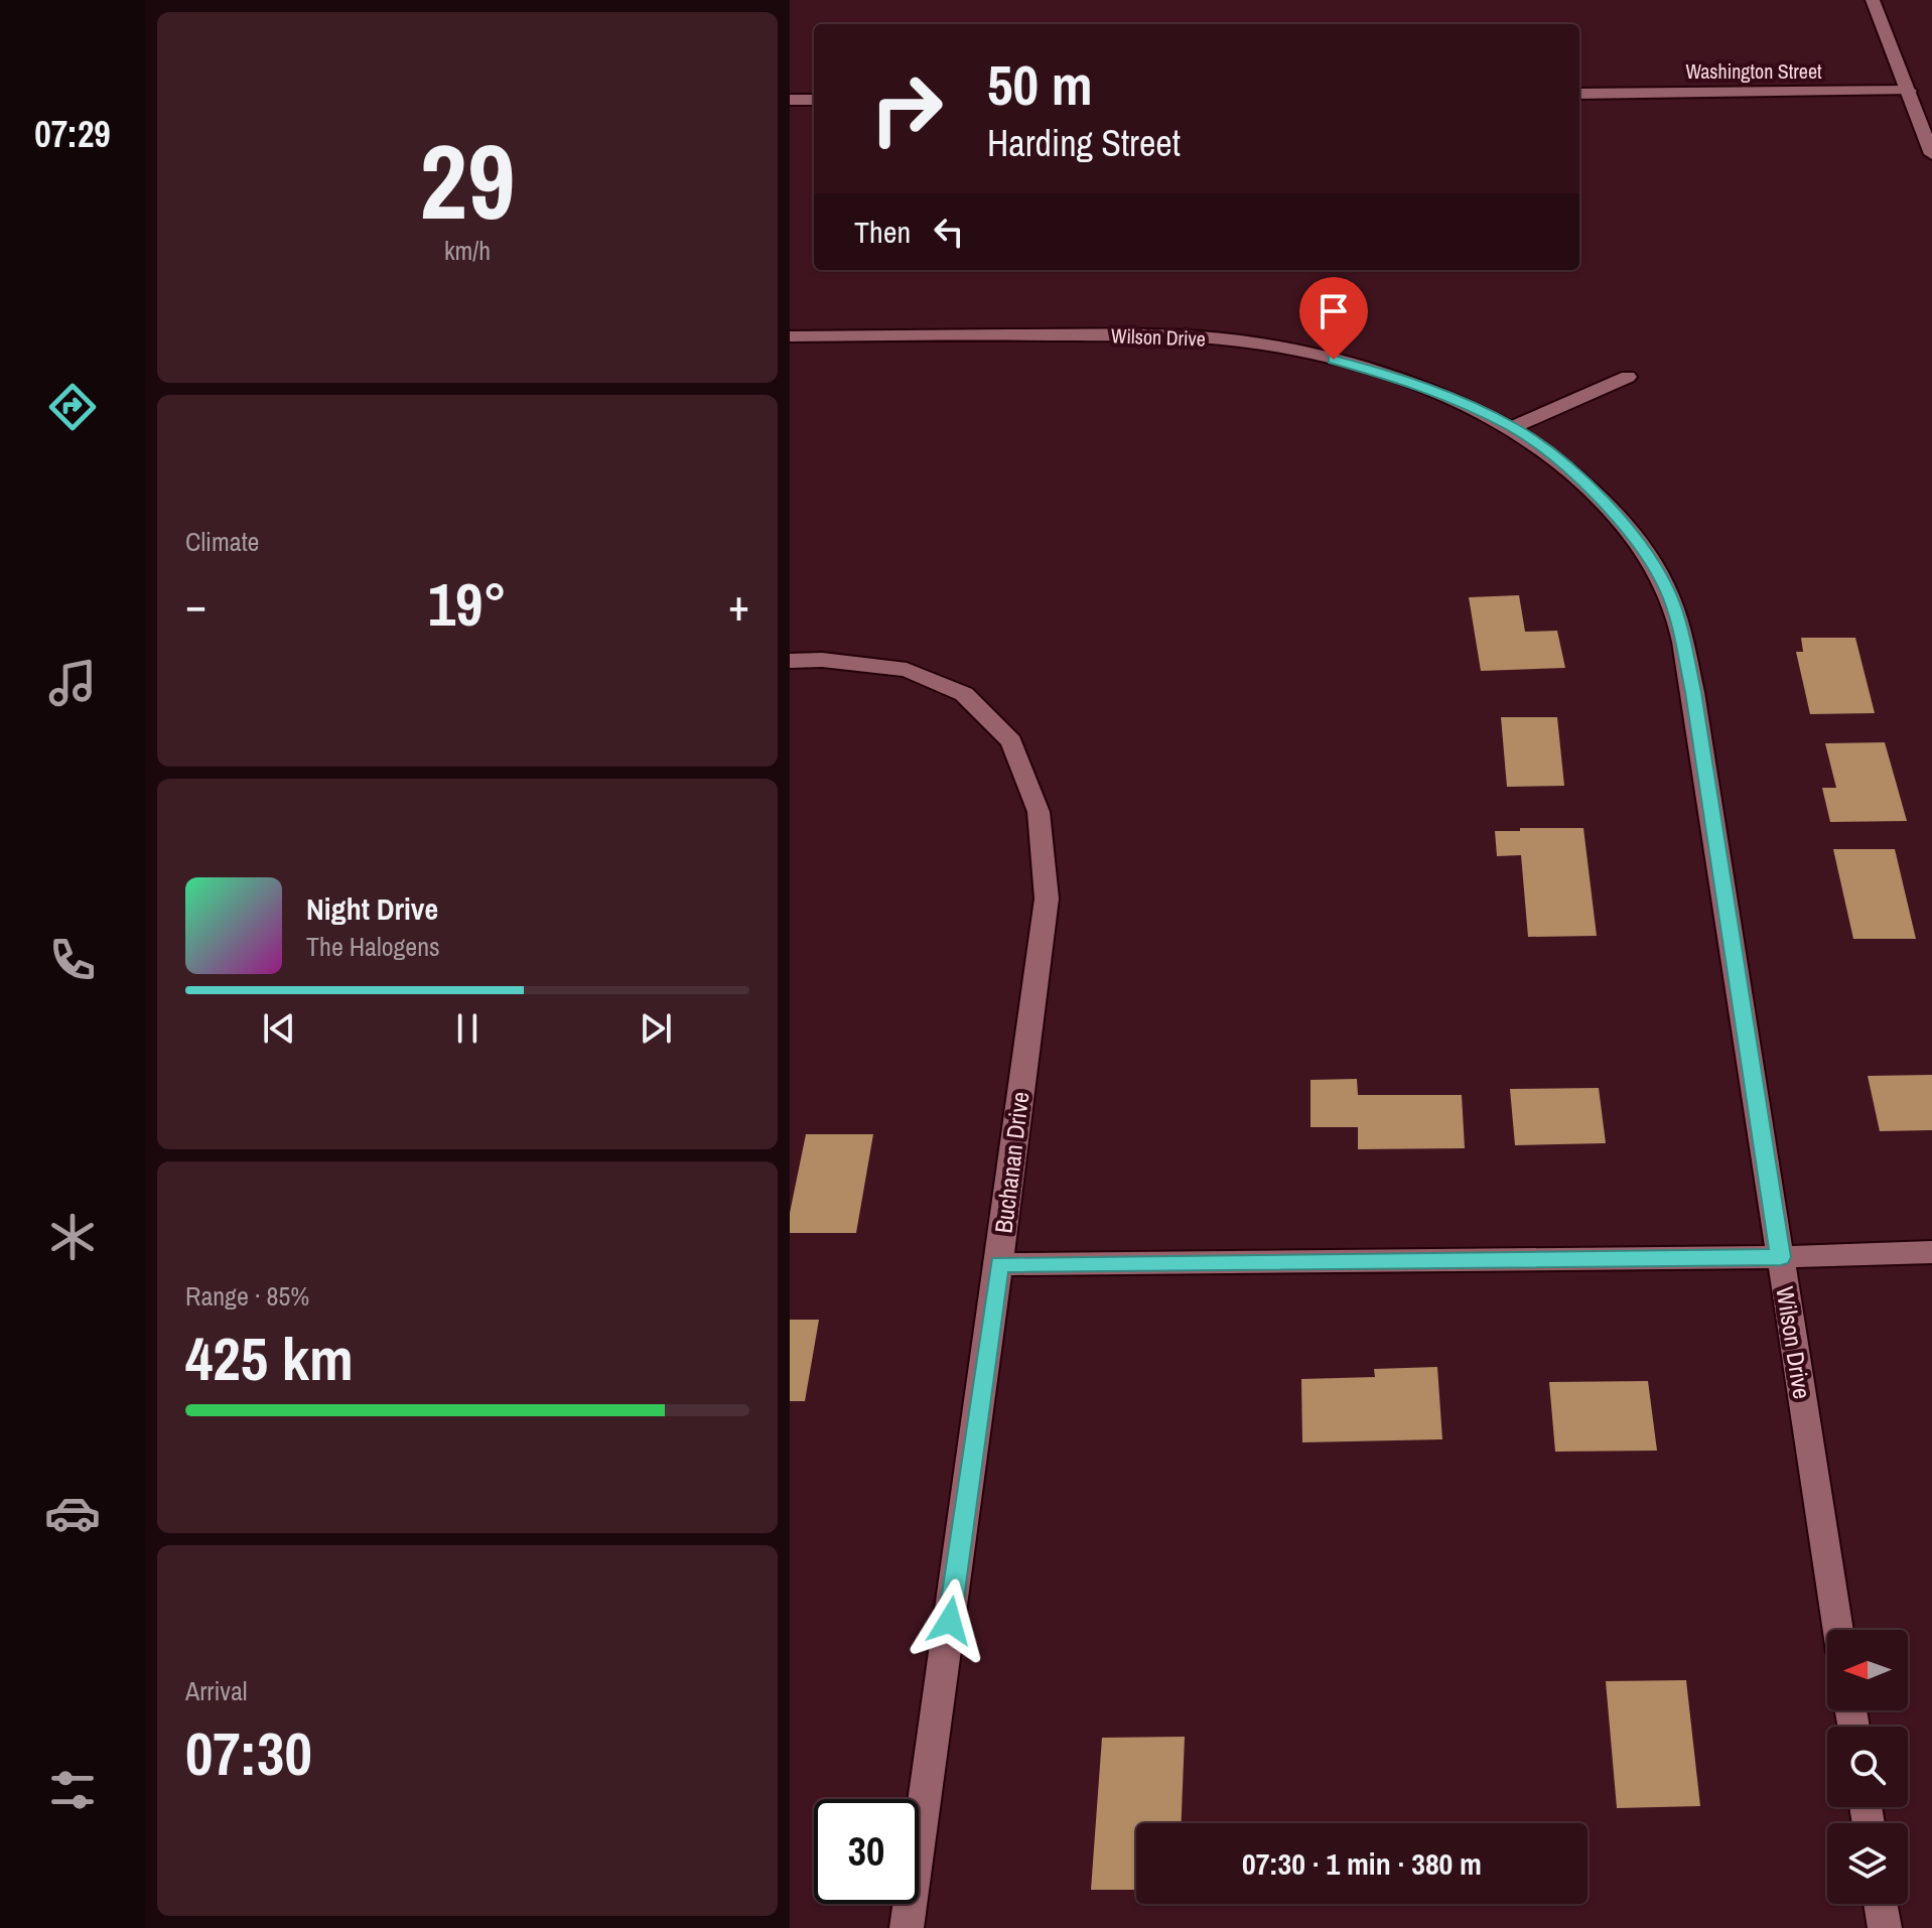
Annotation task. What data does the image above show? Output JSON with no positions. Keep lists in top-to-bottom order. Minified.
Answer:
{"streets":{"street":["Washington Street","Wilson Drive","Buchanan Drive"]},"north":"left","page":{"tabs":"07:29","tile":[["29","km/h"],"Climate",["Range · 85%","425 km"],["Arrival","07:30"]],"turn":["50 m","Harding Street"],"then":"Then","heat":["−","19°","+"],"song":["Night Drive","The Halogens"],"limit":"30","trip":"07:30 · 1 min · 380 m"}}
